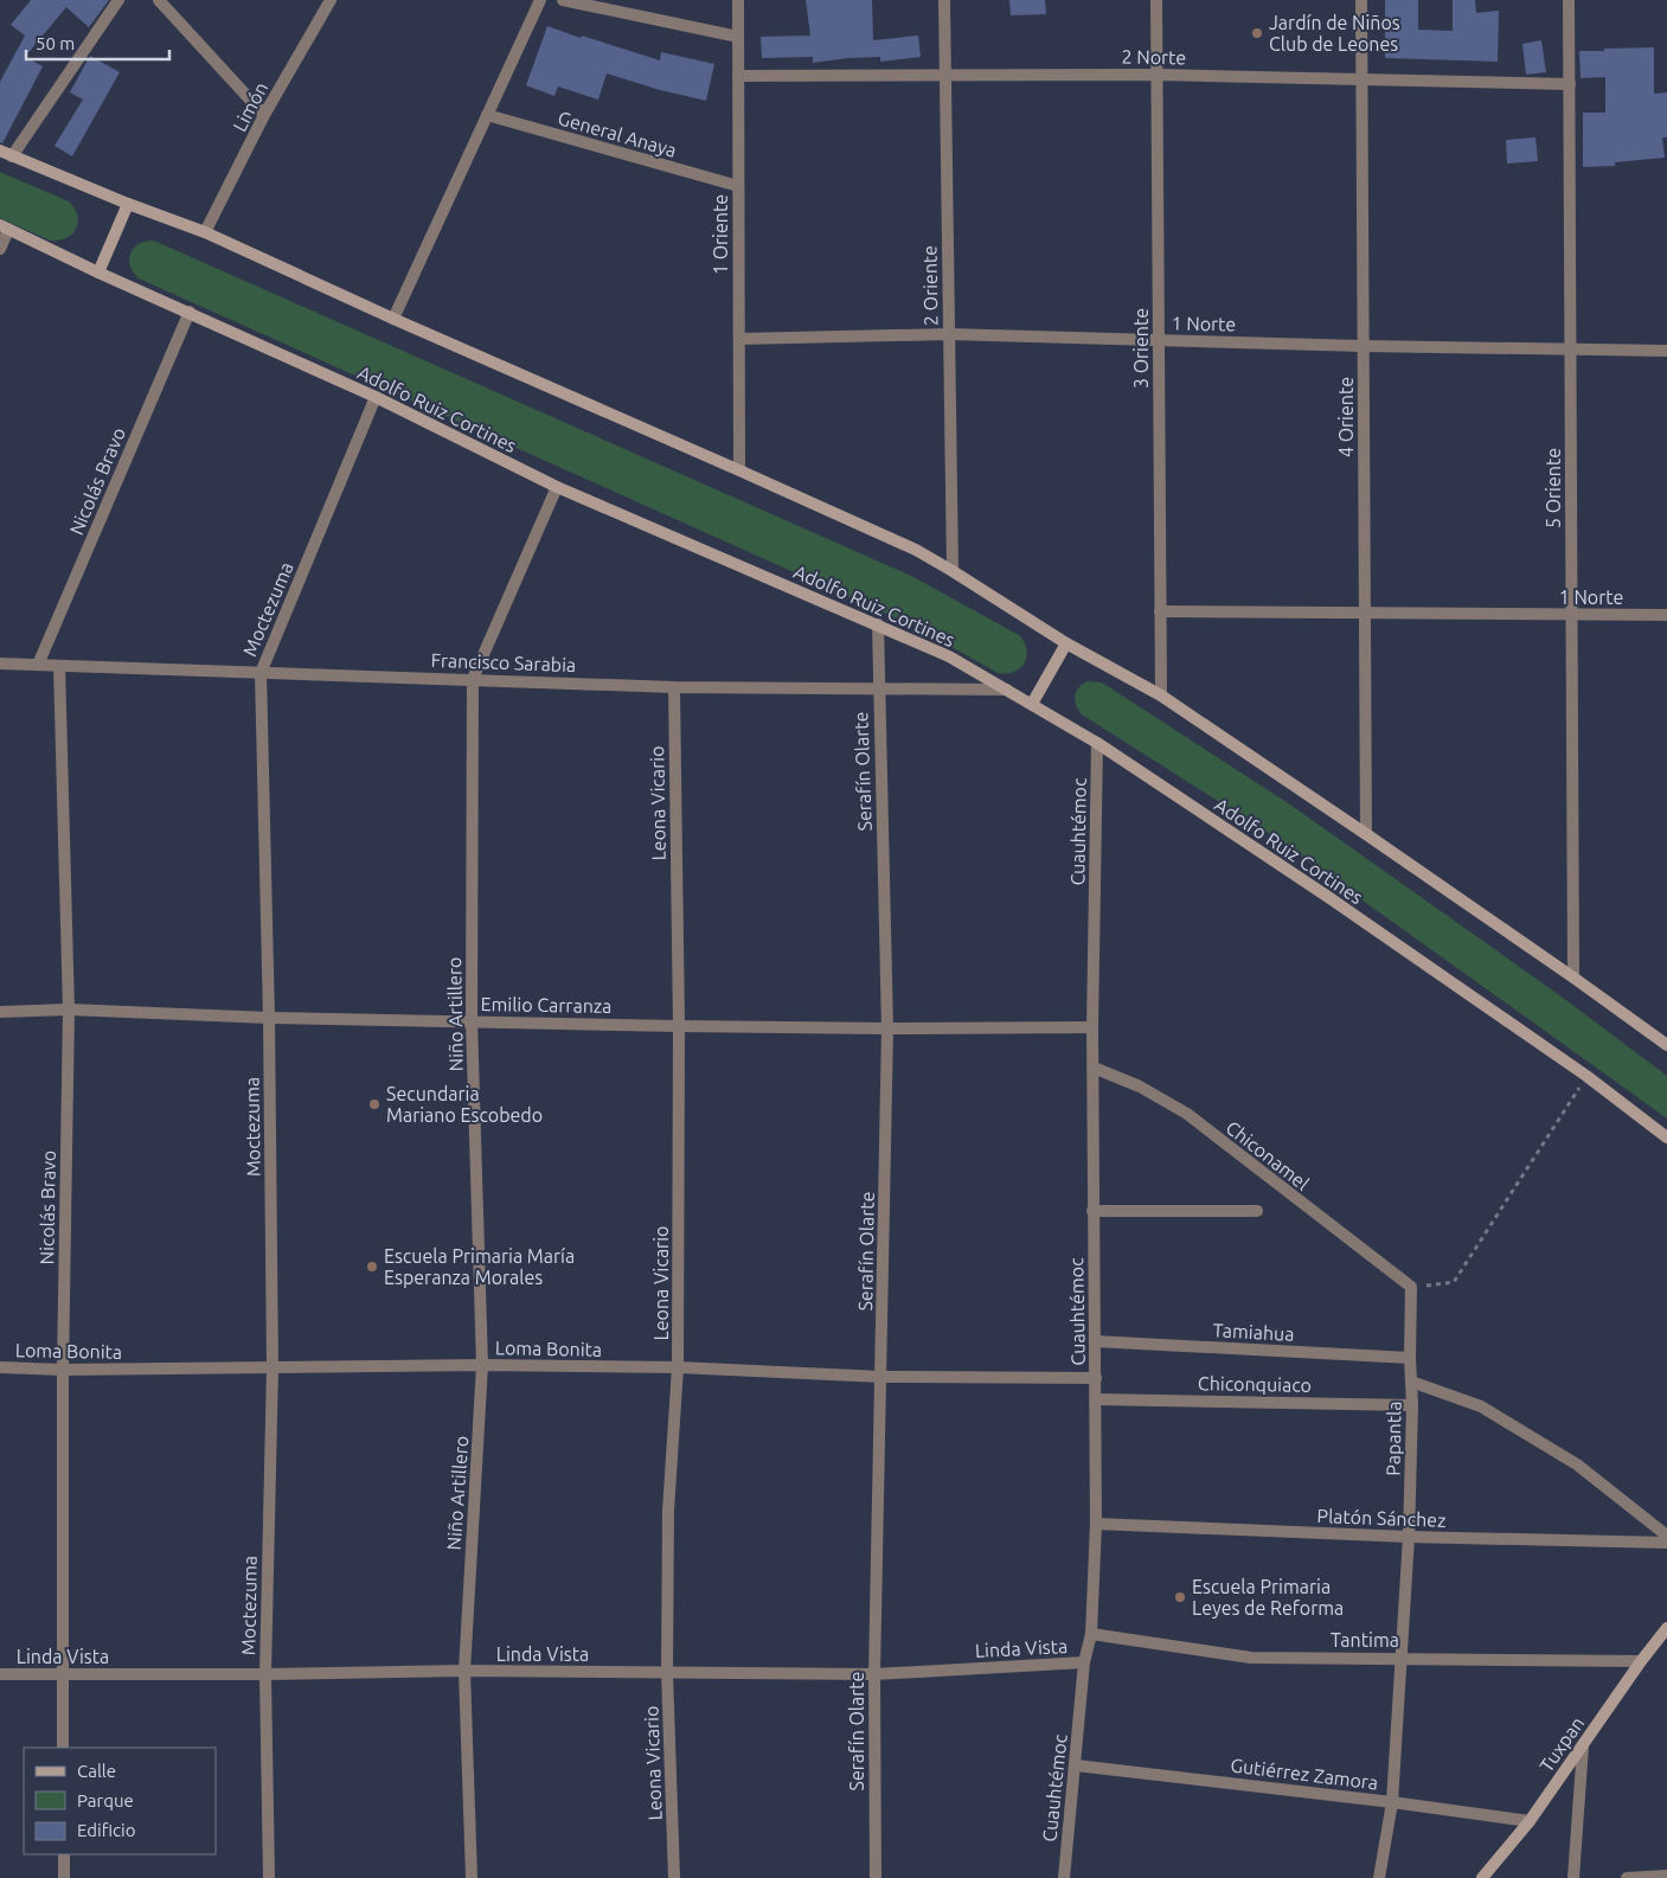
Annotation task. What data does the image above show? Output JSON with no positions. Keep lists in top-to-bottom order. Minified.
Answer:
{"streets":{"main road":["Adolfo Ruiz Cortines","Tuxpan"],"street":["2 Norte","Limón","General Anaya","1 Oriente","2 Oriente","1 Norte","3 Oriente","4 Oriente","Nicolás Bravo","5 Oriente","Moctezuma","Francisco Sarabia","Serafín Olarte","Leona Vicario","Cuauhtémoc","Emilio Carranza","Niño Artillero","Chiconamel","Tamiahua","Loma Bonita","Chiconquiaco","Papantla","Platón Sánchez","Tantima","Linda Vista","Gutiérrez Zamora"]},"crossings":[["2 Norte","1 Oriente"],["2 Norte","2 Oriente"],["2 Norte","3 Oriente"],["2 Norte","4 Oriente"],["2 Norte","5 Oriente"],["General Anaya","1 Oriente"],["1 Oriente","1 Norte"],["2 Oriente","1 Norte"],["1 Norte","3 Oriente"],["1 Norte","4 Oriente"],["1 Norte","5 Oriente"],["Adolfo Ruiz Cortines","Nicolás Bravo"],["Adolfo Ruiz Cortines","Moctezuma"],["Adolfo Ruiz Cortines","Francisco Sarabia"],["Adolfo Ruiz Cortines","Serafín Olarte"],["Adolfo Ruiz Cortines","Cuauhtémoc"],["Adolfo Ruiz Cortines","Niño Artillero"],["Nicolás Bravo","Francisco Sarabia"],["Nicolás Bravo","Emilio Carranza"],["Nicolás Bravo","Loma Bonita"],["Nicolás Bravo","Linda Vista"],["Moctezuma","Francisco Sarabia"],["Moctezuma","Emilio Carranza"],["Moctezuma","Loma Bonita"],["Moctezuma","Linda Vista"],["Francisco Sarabia","Serafín Olarte"],["Francisco Sarabia","Leona Vicario"],["Francisco Sarabia","Niño Artillero"],["Serafín Olarte","Emilio Carranza"],["Serafín Olarte","Loma Bonita"],["Serafín Olarte","Linda Vista"],["Leona Vicario","Emilio Carranza"],["Leona Vicario","Loma Bonita"],["Leona Vicario","Linda Vista"],["Cuauhtémoc","Emilio Carranza"],["Cuauhtémoc","Chiconamel"],["Cuauhtémoc","Tamiahua"],["Cuauhtémoc","Loma Bonita"],["Cuauhtémoc","Chiconquiaco"],["Cuauhtémoc","Platón Sánchez"],["Cuauhtémoc","Tantima"],["Cuauhtémoc","Linda Vista"],["Cuauhtémoc","Gutiérrez Zamora"],["Emilio Carranza","Niño Artillero"],["Niño Artillero","Loma Bonita"],["Niño Artillero","Linda Vista"],["Chiconamel","Papantla"],["Tamiahua","Papantla"],["Chiconquiaco","Papantla"],["Papantla","Platón Sánchez"],["Papantla","Tantima"],["Papantla","Gutiérrez Zamora"],["Tantima","Tuxpan"],["Tuxpan","Gutiérrez Zamora"]],"places":["Jardín de Niños Club de Leones","Secundaria Mariano Escobedo","Escuela Primaria María Esperanza Morales","Escuela Primaria Leyes de Reforma"],"legend":["Calle","Parque","Edificio"],"scale_bar":"50 m"}
